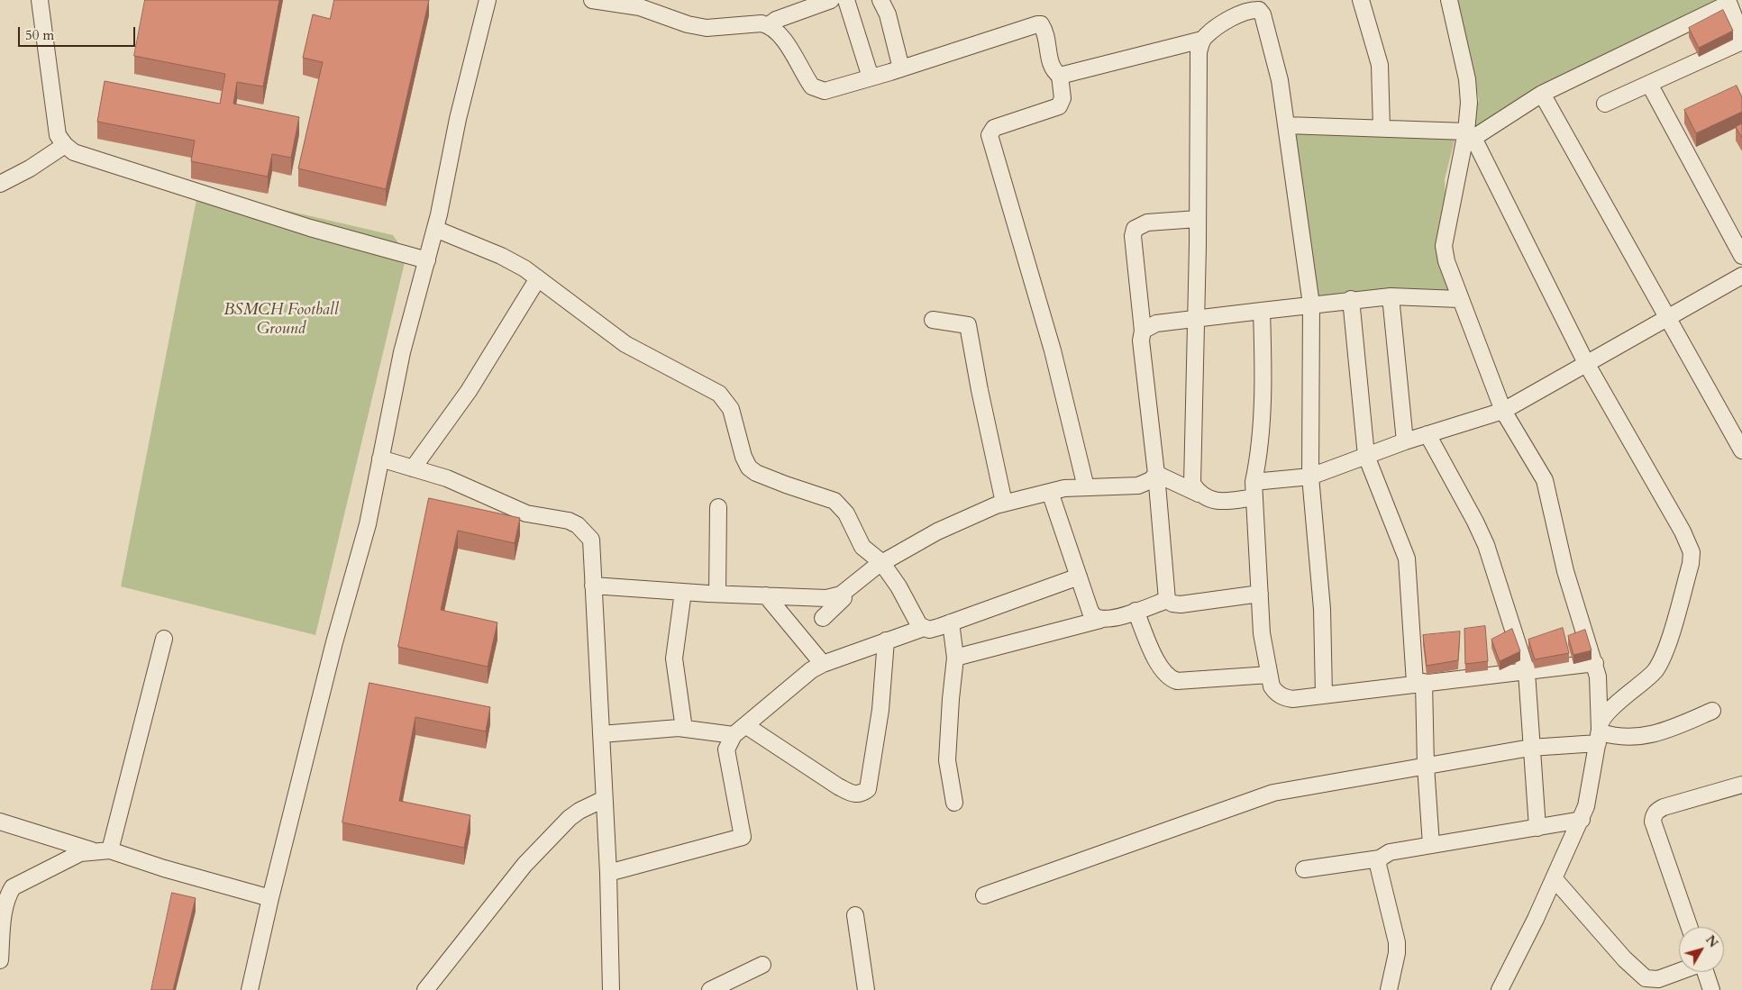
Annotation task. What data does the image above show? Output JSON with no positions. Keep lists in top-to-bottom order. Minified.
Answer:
{"parks":["BSMCH Football Ground"],"scale_bar":"50 m","north":"top right"}
